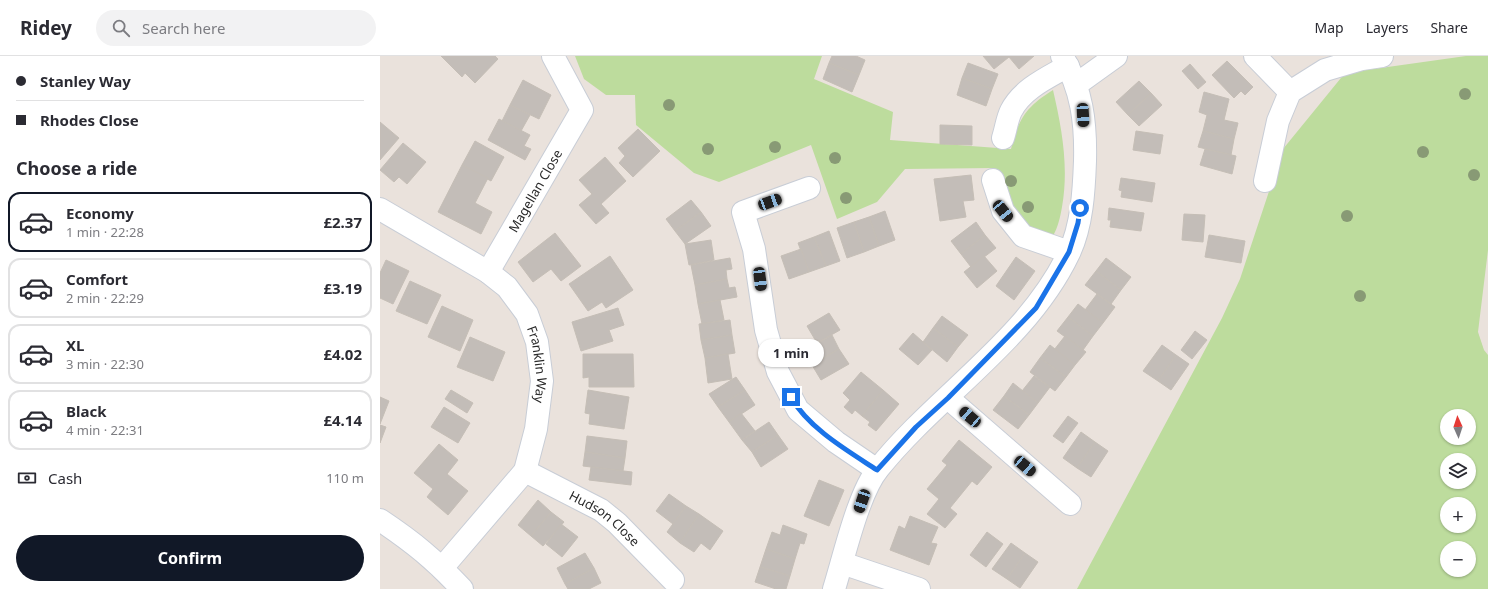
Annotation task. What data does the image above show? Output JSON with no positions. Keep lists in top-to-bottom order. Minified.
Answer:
{"streets":{"street":["Magellan Close","Franklin Way","Hudson Close"]},"crossings":[["Magellan Close","Franklin Way"],["Franklin Way","Hudson Close"]],"north":"top","page":{"header":"Ridey","search":"Search here","nav":["Map","Layers","Share"],"banner":["Stanley Way","Rhodes Close"],"heading":"Choose a ride","list":[{"name":"Economy","note":"1 min · 22:28","value":"£2.37"},{"name":"Comfort","note":"2 min · 22:29","value":"£3.19"},{"name":"XL","note":"3 min · 22:30","value":"£4.02"},{"name":"Black","note":"4 min · 22:31","value":"£4.14"}],"bubble":"1 min","map_buttons":["+","−"],"pay":["Cash","110 m"],"buttons":"Confirm"}}
